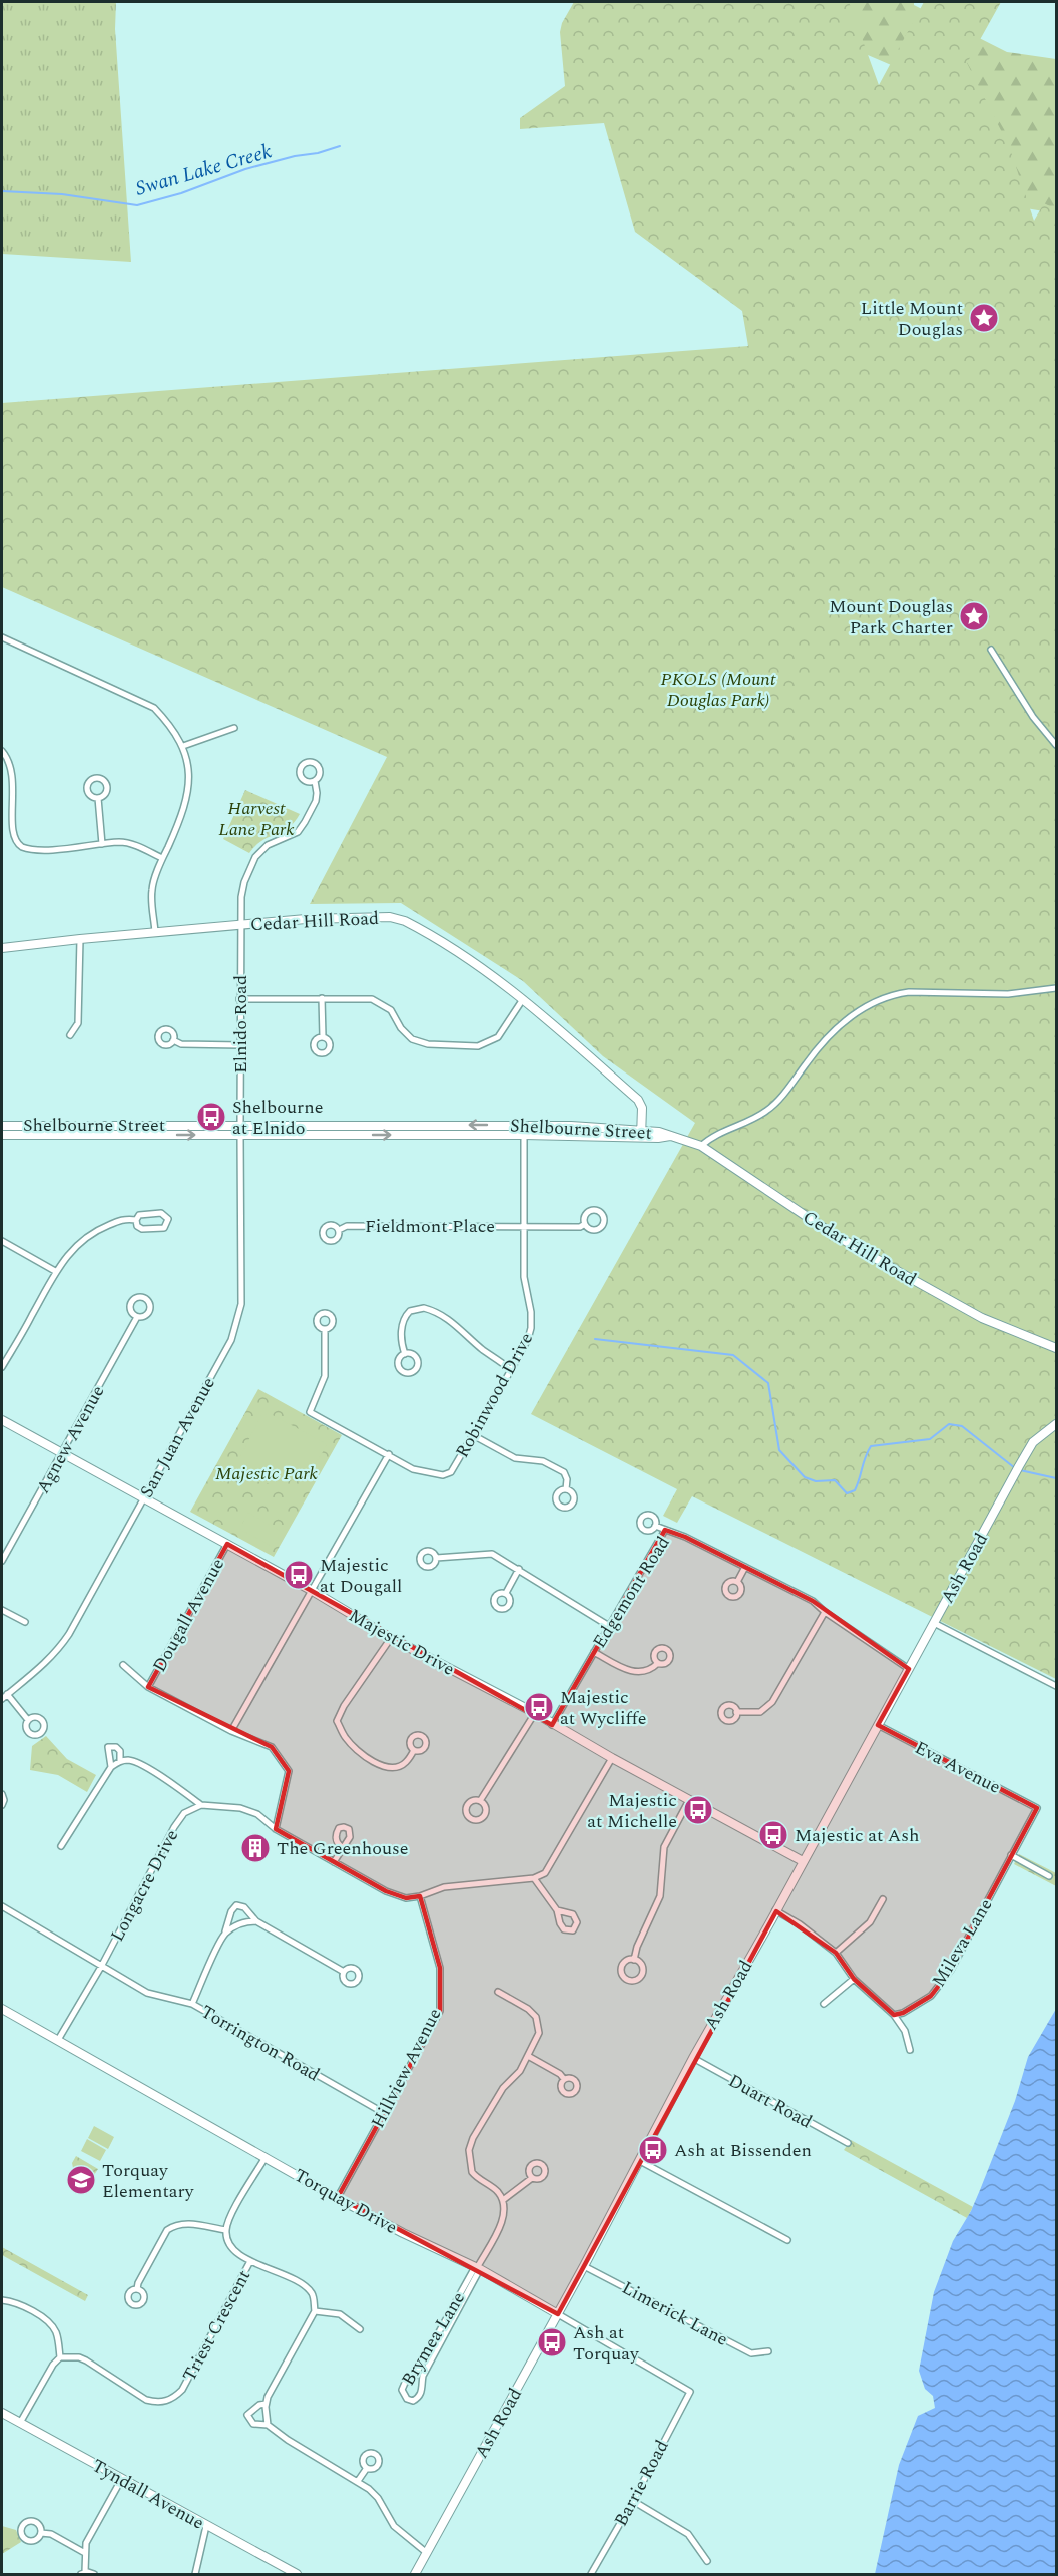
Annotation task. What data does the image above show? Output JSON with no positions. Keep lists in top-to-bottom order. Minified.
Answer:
{"streets":{"main road":["Cedar Hill Road","Shelbourne Street","Ash Road","Majestic Drive","Torquay Drive","Tyndall Avenue"],"street":["Elnido Road","Fieldmont Place","Robinwood Drive","San Juan Avenue","Agnew Avenue","Edgemont Road","Dougall Avenue","Eva Avenue","Longacre Drive","Mileva Lane","Torrington Road","Hillview Avenue","Duart Road","Limerick Lane","Triest Crescent","Brymea Lane","Barrie Road"]},"crossings":[["Cedar Hill Road","Elnido Road"],["Cedar Hill Road","Shelbourne Street"],["Elnido Road","Shelbourne Street"],["Shelbourne Street","Robinwood Drive"],["Shelbourne Street","San Juan Avenue"],["Fieldmont Place","Robinwood Drive"],["San Juan Avenue","Majestic Drive"],["Agnew Avenue","Majestic Drive"],["Ash Road","Edgemont Road"],["Ash Road","Majestic Drive"],["Ash Road","Eva Avenue"],["Ash Road","Duart Road"],["Ash Road","Torquay Drive"],["Ash Road","Limerick Lane"],["Edgemont Road","Majestic Drive"],["Dougall Avenue","Majestic Drive"],["Eva Avenue","Mileva Lane"],["Longacre Drive","Torrington Road"],["Longacre Drive","Torquay Drive"],["Torrington Road","Hillview Avenue"],["Hillview Avenue","Torquay Drive"],["Torquay Drive","Brymea Lane"],["Torquay Drive","Barrie Road"]],"water":["Swan Lake Creek"],"parks":["PKOLS (Mount Douglas Park)","Harvest Lane Park","Majestic Park"],"places":{"place":["Little Mount Douglas","Mount Douglas Park Charter"],"bus stop":["Shelbourne at Elnido","Majestic at Dougall","Majestic at Wycliffe","Majestic at Michelle","Majestic at Ash","Ash at Bissenden","Ash at Torquay"],"building":["The Greenhouse"],"school or university":["Torquay Elementary"]}}
